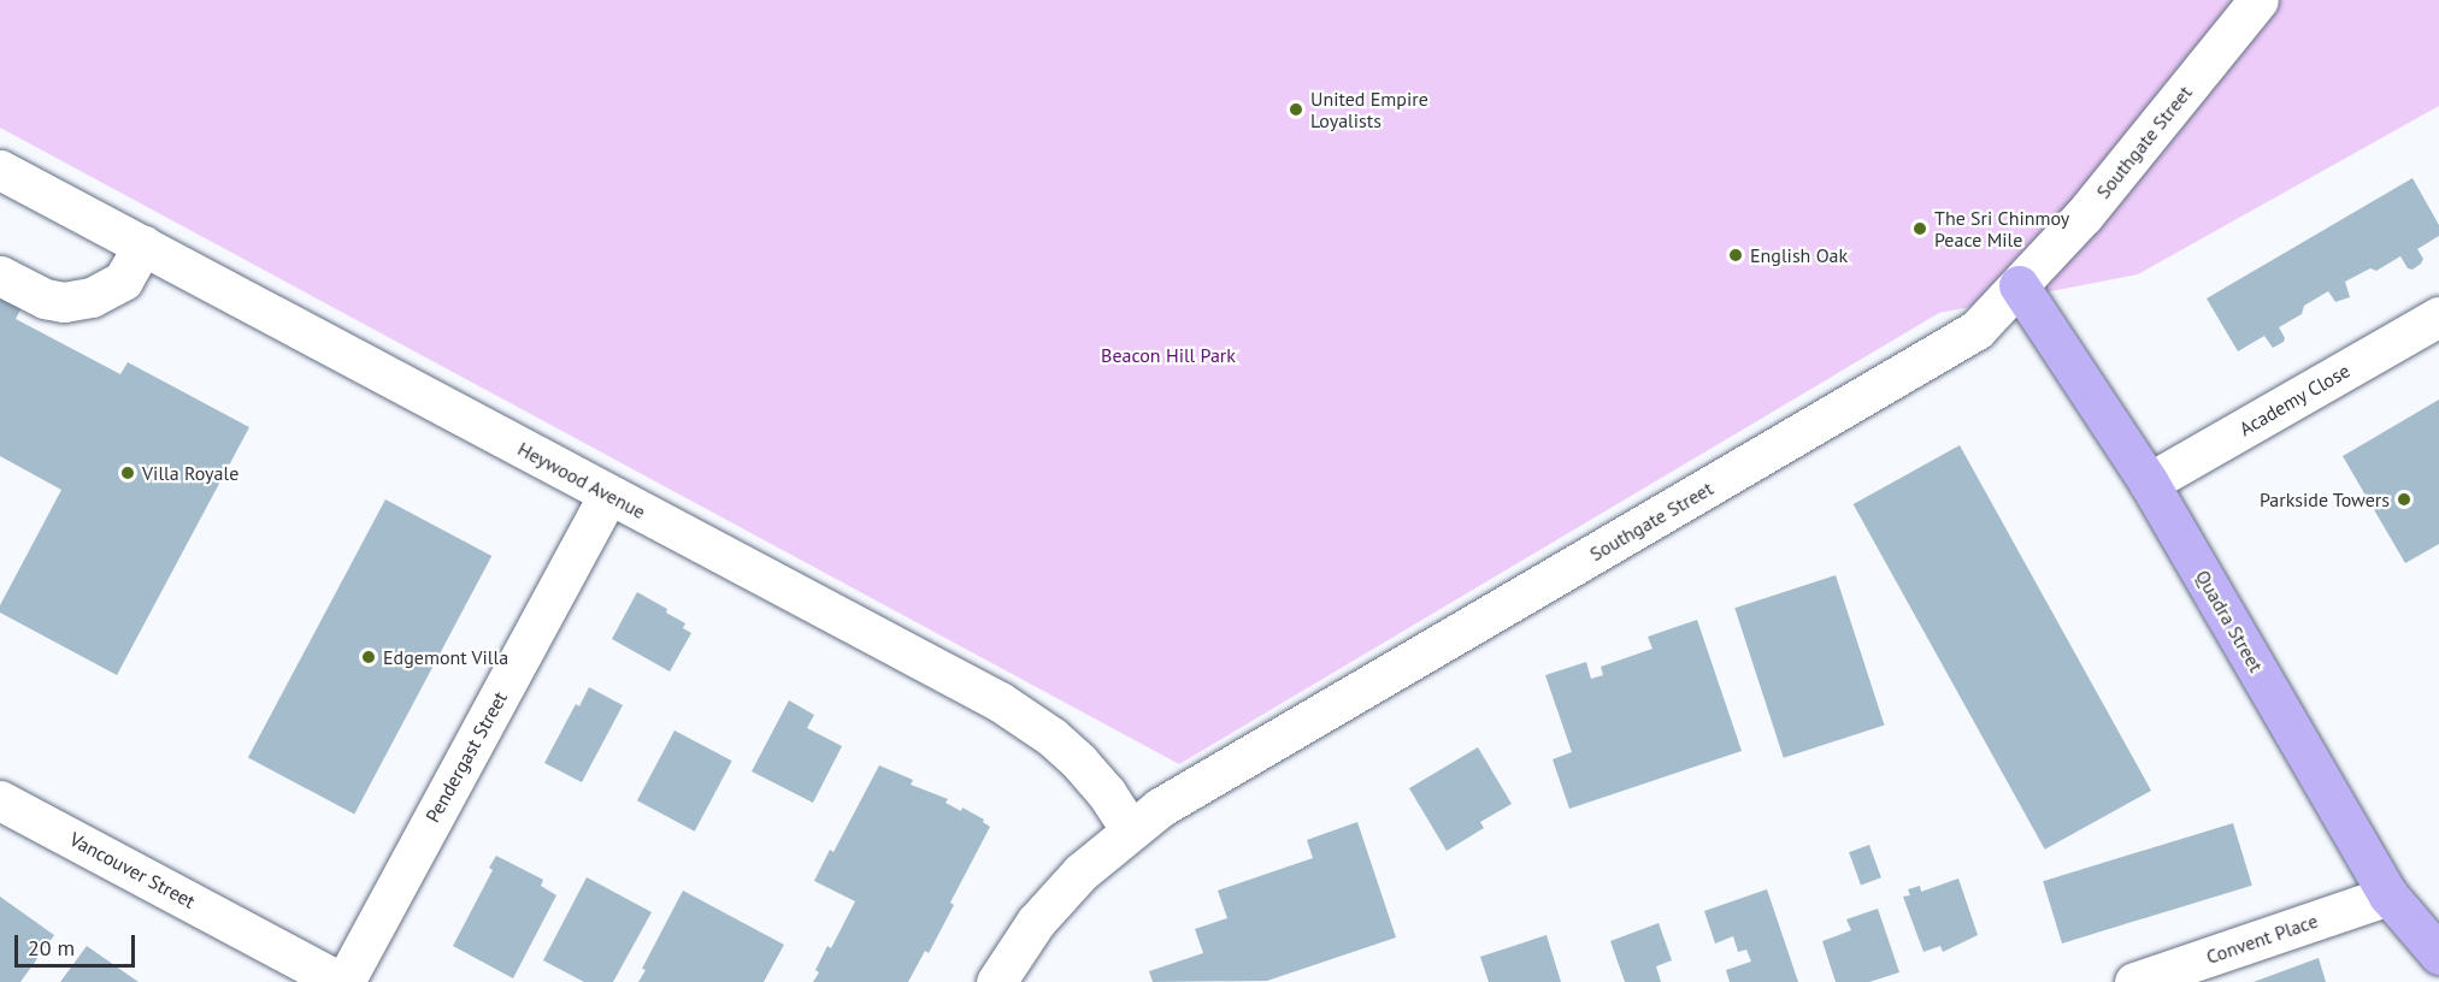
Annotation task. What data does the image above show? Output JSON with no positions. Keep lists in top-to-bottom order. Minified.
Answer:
{"streets":{"main road":["Quadra Street"],"street":["Southgate Street","Academy Close","Heywood Avenue","Pendergast Street","Vancouver Street","Convent Place"]},"crossings":[["Southgate Street","Heywood Avenue"],["Southgate Street","Quadra Street"],["Academy Close","Quadra Street"],["Heywood Avenue","Pendergast Street"],["Quadra Street","Convent Place"],["Pendergast Street","Vancouver Street"]],"parks":["Beacon Hill Park"],"places":["United Empire Loyalists","The Sri Chinmoy Peace Mile","English Oak","Villa Royale","Parkside Towers","Edgemont Villa"],"scale_bar":"20 m"}
